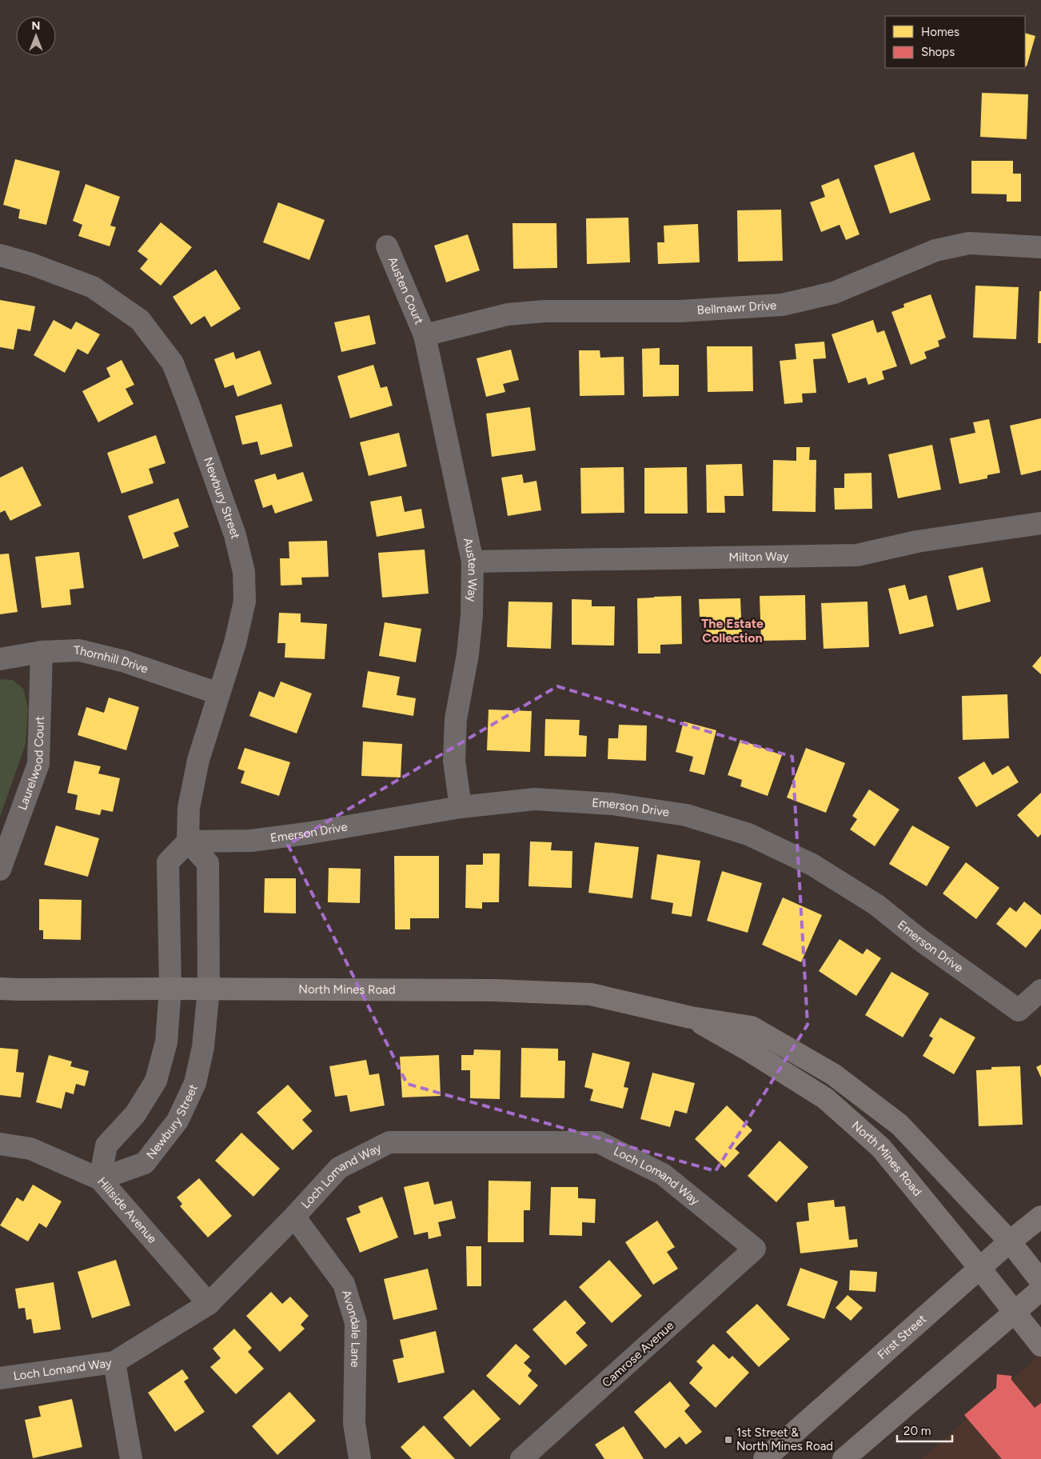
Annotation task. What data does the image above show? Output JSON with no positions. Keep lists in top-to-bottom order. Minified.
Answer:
{"streets":{"main road":["North Mines Road","First Street"],"street":["Austen Court","Bellmawr Drive","Newbury Street","Milton Way","Austen Way","Thornhill Drive","Laurelwood Court","Emerson Drive","Loch Lomand Way","Hillside Avenue","Avondale Lane","Camrose Avenue"]},"crossings":[["Austen Court","Bellmawr Drive"],["Austen Court","Austen Way"],["Bellmawr Drive","Austen Way"],["Newbury Street","Thornhill Drive"],["Newbury Street","Emerson Drive"],["Newbury Street","North Mines Road"],["Newbury Street","Hillside Avenue"],["Milton Way","Austen Way"],["Austen Way","Emerson Drive"],["Thornhill Drive","Laurelwood Court"],["North Mines Road","First Street"],["Loch Lomand Way","Hillside Avenue"],["Loch Lomand Way","Avondale Lane"],["Loch Lomand Way","Camrose Avenue"]],"districts":["The Estate Collection"],"places":{"transit":["1st Street & North Mines Road"]},"legend":["Homes","Shops"],"scale_bar":"20 m","north":"top"}
